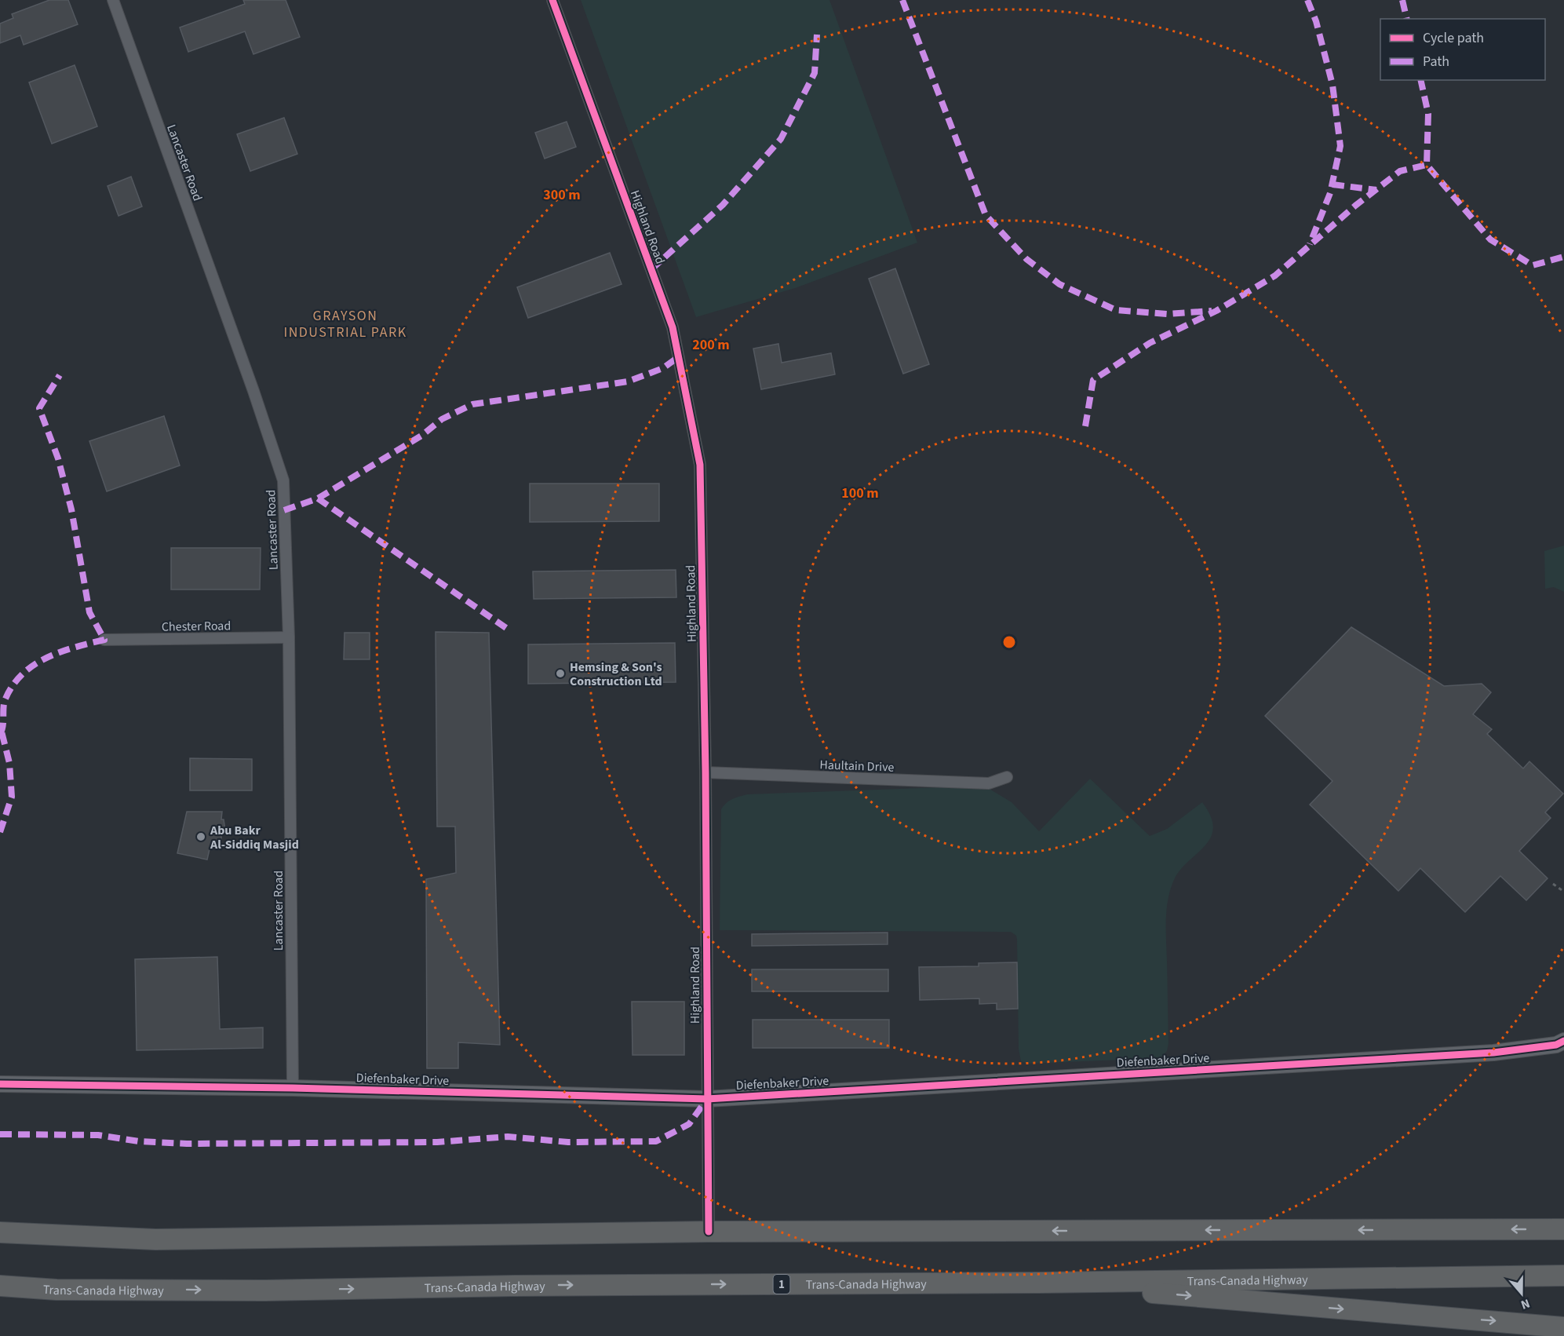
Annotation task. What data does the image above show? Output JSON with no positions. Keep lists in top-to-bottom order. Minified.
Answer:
{"streets":{"highway":["Trans-Canada Highway","1"],"street":["Lancaster Road","Highland Road","Chester Road","Haultain Drive","Diefenbaker Drive"]},"crossings":[["Lancaster Road","Chester Road"],["Lancaster Road","Diefenbaker Drive"],["Highland Road","Haultain Drive"],["Highland Road","Diefenbaker Drive"]],"districts":["GRAYSON INDUSTRIAL PARK"],"places":["Hemsing & Son's Construction Ltd","Abu Bakr Al-Siddiq Masjid"],"legend":["Cycle path","Path"],"north":"bottom","rings":["300 m","200 m","100 m"]}
